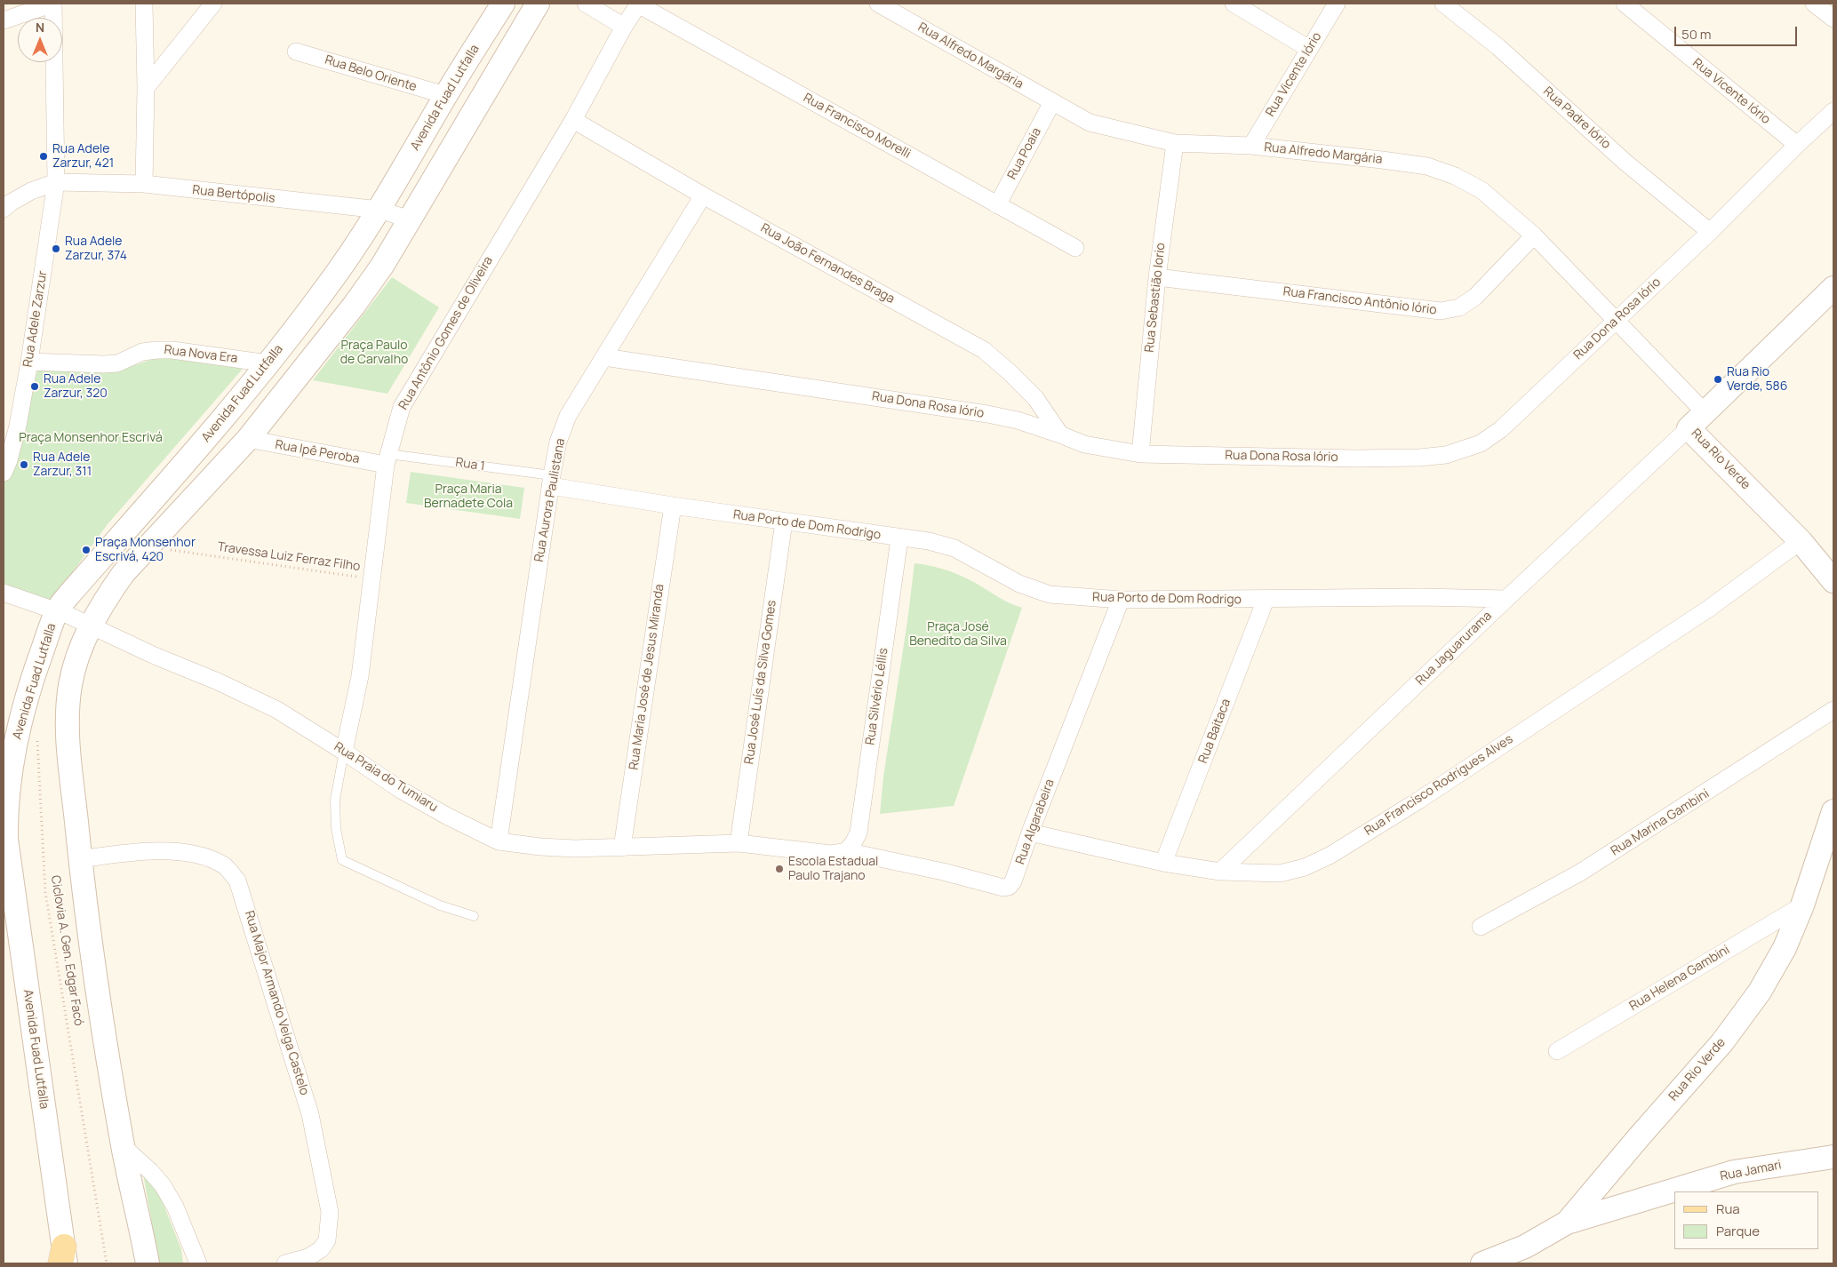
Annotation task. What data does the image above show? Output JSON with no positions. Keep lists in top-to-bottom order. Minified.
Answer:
{"streets":{"main road":["Avenida Fuad Lutfalla","Rua Rio Verde","Rua Jamari"],"street":["Rua Alfredo Margária","Rua Belo Oriente","Rua Vicente Iório","Rua Padre Iório","Rua Francisco Morelli","Rua Poaia","Rua Bertópolis","Rua João Fernandes Braga","Rua Sebastião Iorio","Rua Francisco Antônio Iório","Rua Adele Zarzur","Rua Dona Rosa Iório","Rua Antônio Gomes de Oliveira","Rua Nova Era","Rua Ipê Peroba","Rua Aurora Paulistana","Rua Porto de Dom Rodrigo","Rua Jaguarurama","Rua Maria José de Jesus Miranda","Rua José Luís da Silva Gomes","Rua Silvério Léllis","Rua Baitaca","Rua Praia do Tumiaru","Rua Francisco Rodrigues Alves","Rua Algarabeira","Rua Marina Gambini","Rua Helena Gambini","Rua Major Armando Veiga Castelo"],"lane":["Rua 1"],"path":["Travessa Luiz Ferraz Filho","Ciclovia A. Gen. Edgar Facó"]},"crossings":[["Rua Alfredo Margária","Rua Vicente Iório"],["Rua Alfredo Margária","Rua Poaia"],["Rua Alfredo Margária","Rua Sebastião Iorio"],["Rua Alfredo Margária","Rua Francisco Antônio Iório"],["Rua Alfredo Margária","Rua Dona Rosa Iório"],["Rua Alfredo Margária","Rua Rio Verde"],["Rua Alfredo Margária","Rua Jaguarurama"],["Rua Belo Oriente","Avenida Fuad Lutfalla"],["Rua Vicente Iório","Rua Dona Rosa Iório"],["Avenida Fuad Lutfalla","Rua Bertópolis"],["Avenida Fuad Lutfalla","Rua Nova Era"],["Avenida Fuad Lutfalla","Rua Praia do Tumiaru"],["Rua Padre Iório","Rua Dona Rosa Iório"],["Rua Francisco Morelli","Rua Poaia"],["Rua Francisco Morelli","Rua Antônio Gomes de Oliveira"],["Rua Bertópolis","Rua Adele Zarzur"],["Rua João Fernandes Braga","Rua Dona Rosa Iório"],["Rua João Fernandes Braga","Rua Antônio Gomes de Oliveira"],["Rua João Fernandes Braga","Rua Aurora Paulistana"],["Rua Sebastião Iorio","Rua Francisco Antônio Iório"],["Rua Sebastião Iorio","Rua Dona Rosa Iório"],["Rua Adele Zarzur","Rua Nova Era"],["Rua Dona Rosa Iório","Rua Aurora Paulistana"],["Rua Antônio Gomes de Oliveira","Rua Ipê Peroba"],["Rua Antônio Gomes de Oliveira","Rua 1"],["Rua Antônio Gomes de Oliveira","Travessa Luiz Ferraz Filho"],["Rua Antônio Gomes de Oliveira","Rua Praia do Tumiaru"],["Rua Ipê Peroba","Rua 1"],["Rua Rio Verde","Rua Jaguarurama"],["Rua Rio Verde","Rua Francisco Rodrigues Alves"],["Rua Rio Verde","Rua Helena Gambini"],["Rua Rio Verde","Rua Jamari"],["Rua 1","Rua Aurora Paulistana"],["Rua 1","Rua Porto de Dom Rodrigo"],["Rua Aurora Paulistana","Rua Porto de Dom Rodrigo"],["Rua Aurora Paulistana","Rua Praia do Tumiaru"],["Rua Porto de Dom Rodrigo","Rua Jaguarurama"],["Rua Porto de Dom Rodrigo","Rua Maria José de Jesus Miranda"],["Rua Porto de Dom Rodrigo","Rua José Luís da Silva Gomes"],["Rua Porto de Dom Rodrigo","Rua Silvério Léllis"],["Rua Porto de Dom Rodrigo","Rua Baitaca"],["Rua Porto de Dom Rodrigo","Rua Algarabeira"],["Rua Jaguarurama","Rua Francisco Rodrigues Alves"],["Rua Maria José de Jesus Miranda","Rua Praia do Tumiaru"],["Rua José Luís da Silva Gomes","Rua Praia do Tumiaru"],["Rua Silvério Léllis","Rua Praia do Tumiaru"],["Rua Silvério Léllis","Rua Algarabeira"],["Rua Baitaca","Rua Francisco Rodrigues Alves"],["Rua Praia do Tumiaru","Rua Algarabeira"],["Rua Francisco Rodrigues Alves","Rua Algarabeira"]],"parks":["Praça Paulo de Carvalho","Praça Monsenhor Escrivá","Praça Maria Bernadete Cola","Praça José Benedito da Silva"],"places":["Rua Adele Zarzur, 421","Rua Adele Zarzur, 374","Rua Rio Verde, 586","Rua Adele Zarzur, 320","Rua Adele Zarzur, 311","Praça Monsenhor Escrivá, 420","Escola Estadual Paulo Trajano"],"legend":["Rua","Parque"],"scale_bar":"50 m","north":"top"}
